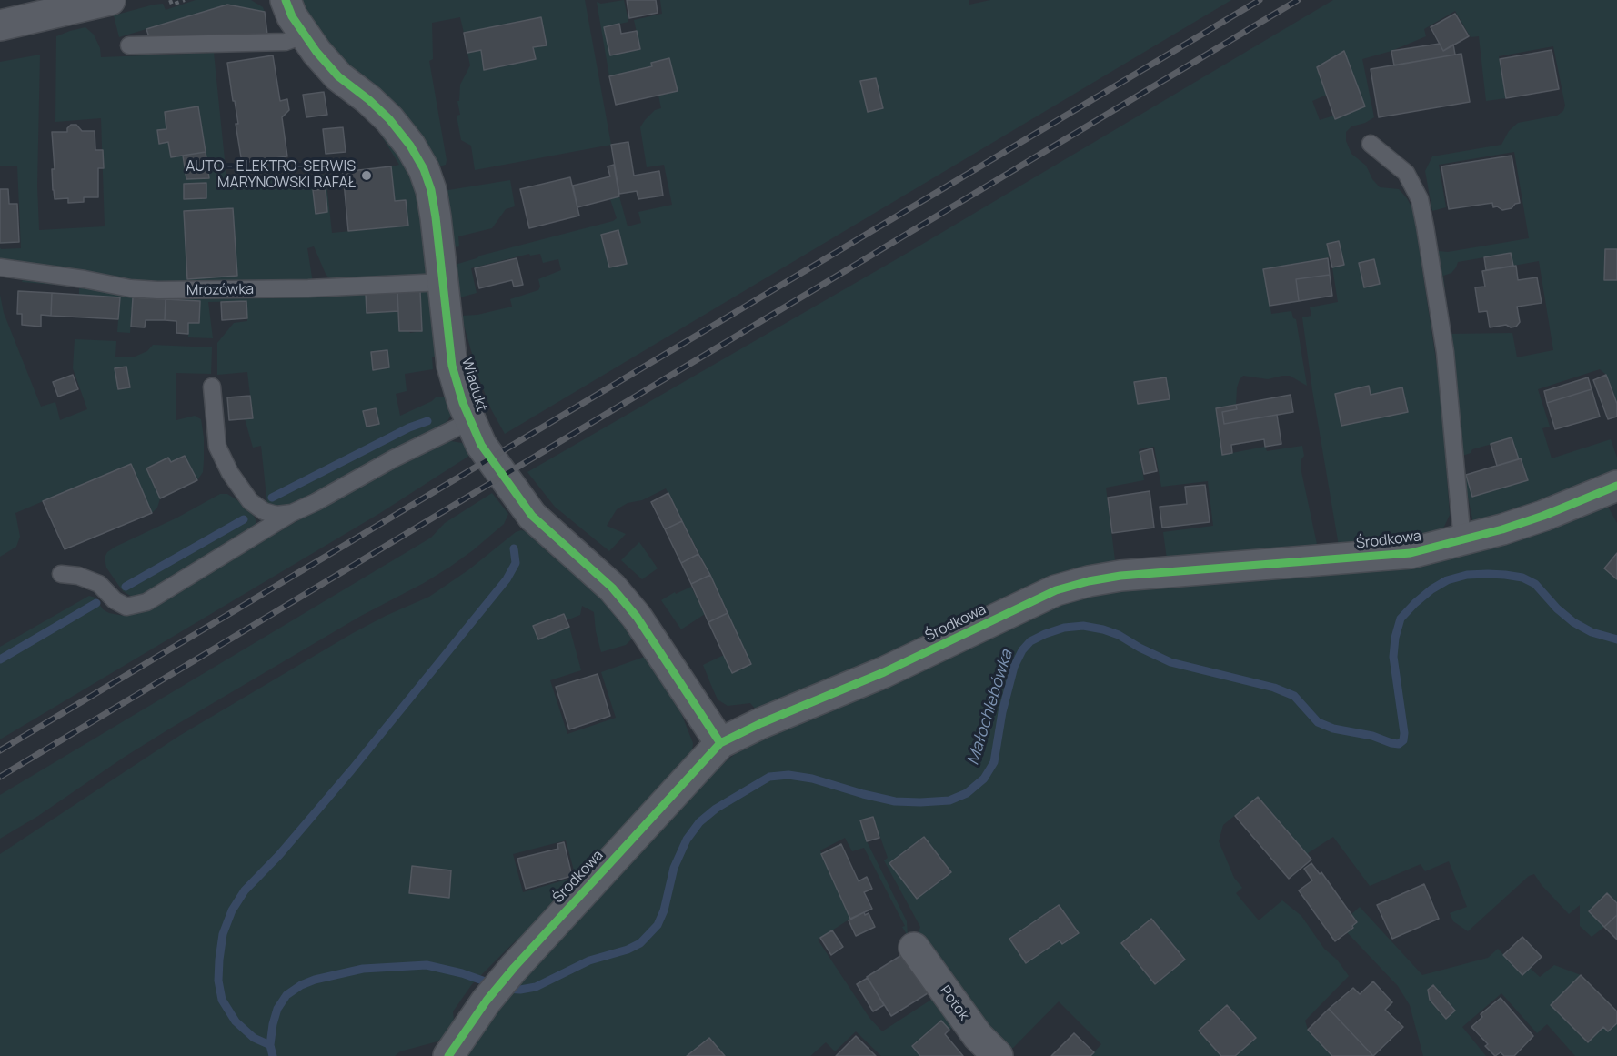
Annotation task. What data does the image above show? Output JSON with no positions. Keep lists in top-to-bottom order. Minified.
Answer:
{"streets":{"street":["Wiadukt","Środkowa","Potok"],"lane":["Mrozówka"]},"crossings":[["Mrozówka","Wiadukt"],["Wiadukt","Środkowa"]],"water":["Małochlebówka"],"places":["AUTO - ELEKTRO-SERWIS MARYNOWSKI RAFAŁ"]}
